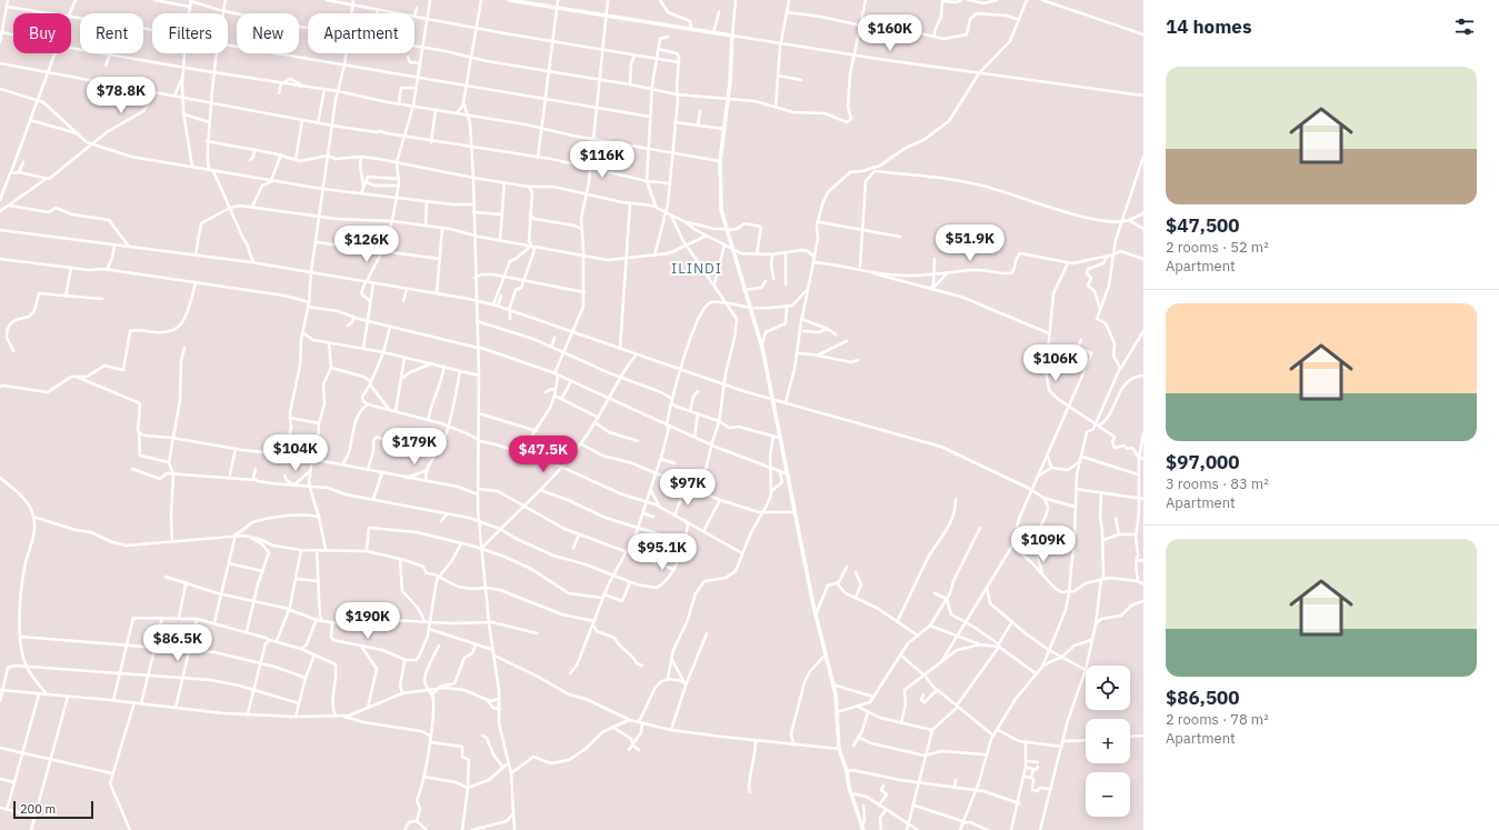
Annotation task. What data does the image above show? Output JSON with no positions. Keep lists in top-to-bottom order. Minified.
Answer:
{"districts":["ILINDI"],"scale_bar":"200 m","page":{"heading":"14 homes","chip":["Buy","Rent","Filters","New","Apartment"],"price":["$160K","$78.8K","$116K","$51.9K","$126K","$106K","$179K","$104K","$47.5K","$97K","$109K","$95.1K","$190K","$86.5K"],"list":[{"name":"$47,500","note":"2 rooms · 52 m² · Apartment"},{"name":"$97,000","note":"3 rooms · 83 m² · Apartment"},{"name":"$86,500","note":"2 rooms · 78 m² · Apartment"}],"map_buttons":["+","−"],"scale":"200 m"}}
